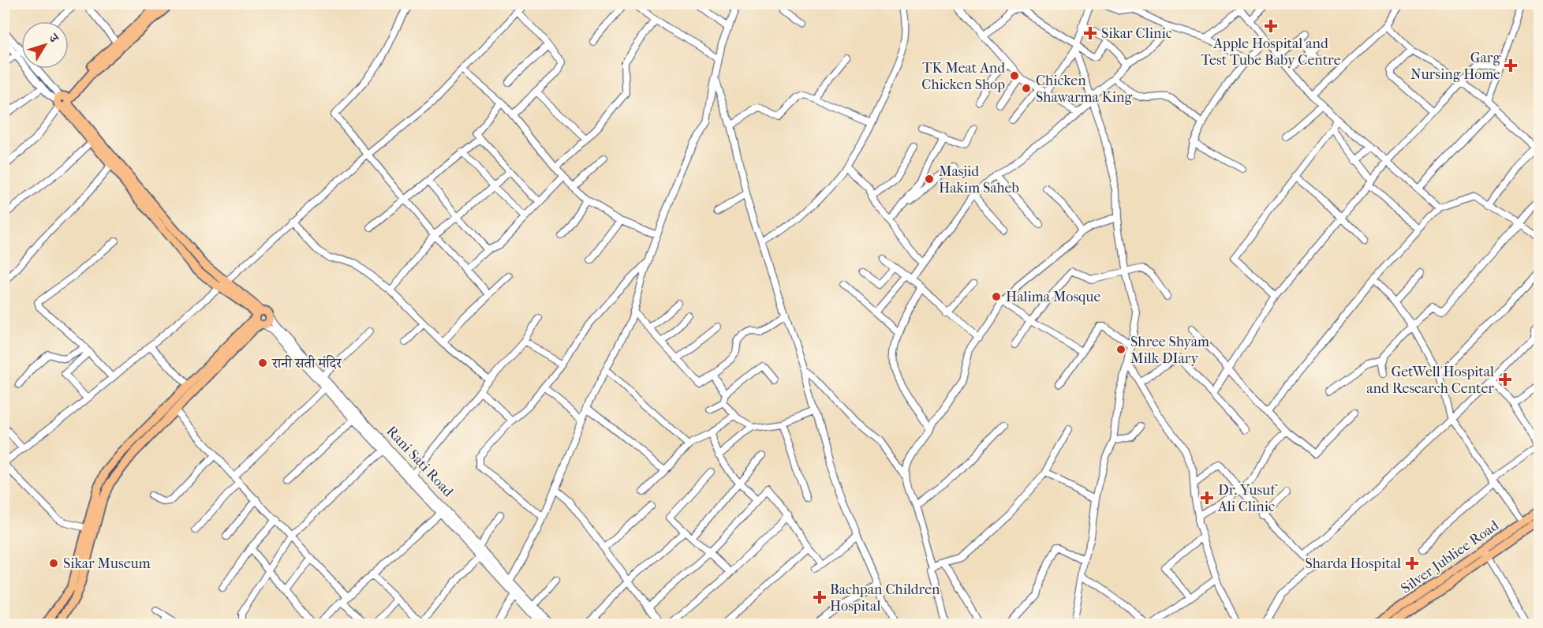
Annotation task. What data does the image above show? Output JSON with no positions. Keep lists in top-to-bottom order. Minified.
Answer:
{"streets":{"main road":["Silver Jubliee Road"],"street":["Rani Sati Road"]},"places":{"health":["Apple Hospital and Test Tube Baby Centre","Sikar Clinic","Garg Nursing Home","GetWell Hospital and Research Center","Dr. Yusuf Ali Clinic","Sharda Hospital","Bachpan Children Hospital"],"other":["TK Meat And Chicken Shop","Chicken Shawarma King","Masjid Hakim Saheb","Halima Mosque","Shree Shyam Milk DIary","रानी सती मंदिर","Sikar Museum"]},"north":"top right"}
